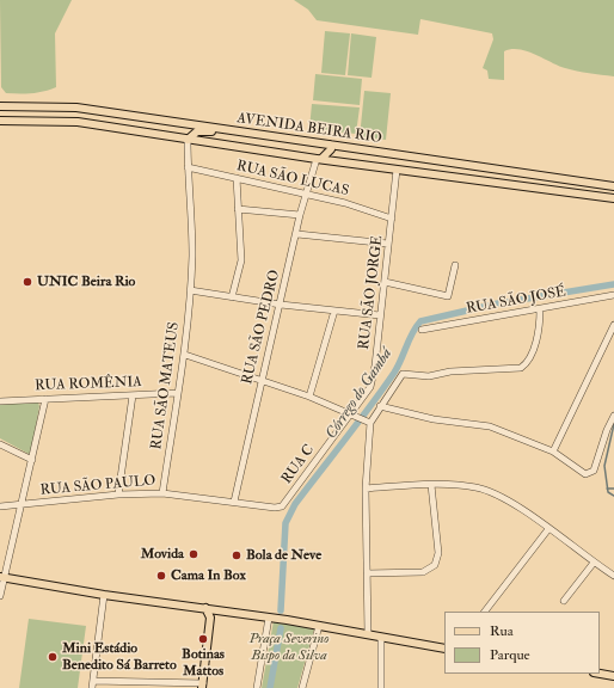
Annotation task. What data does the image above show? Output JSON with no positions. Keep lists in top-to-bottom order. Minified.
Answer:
{"streets":{"main road":["AVENIDA BEIRA RIO"],"street":["RUA SÃO LUCAS","RUA SÃO JORGE","RUA SÃO JOSÉ","RUA SÃO PEDRO","RUA ROMÊNIA","RUA SÃO MATEUS","RUA C","RUA SÃO PAULO"]},"crossings":[["AVENIDA BEIRA RIO","RUA SÃO JORGE"],["AVENIDA BEIRA RIO","RUA SÃO PEDRO"],["AVENIDA BEIRA RIO","RUA SÃO MATEUS"],["RUA SÃO LUCAS","RUA SÃO JORGE"],["RUA SÃO LUCAS","RUA SÃO PEDRO"],["RUA SÃO LUCAS","RUA SÃO MATEUS"],["RUA SÃO JORGE","RUA C"],["RUA SÃO PEDRO","RUA SÃO PAULO"],["RUA ROMÊNIA","RUA SÃO MATEUS"],["RUA SÃO MATEUS","RUA SÃO PAULO"],["RUA C","RUA SÃO PAULO"]],"water":["Córrego do Gambá"],"parks":["Praça Severino Bispo da Silva"],"places":["UNIC Beira Rio","Movida","Bola de Neve","Cama In Box","Botinas Mattos","Mini Estádio Benedito Sá Barreto"],"legend":["Rua","Parque"]}
